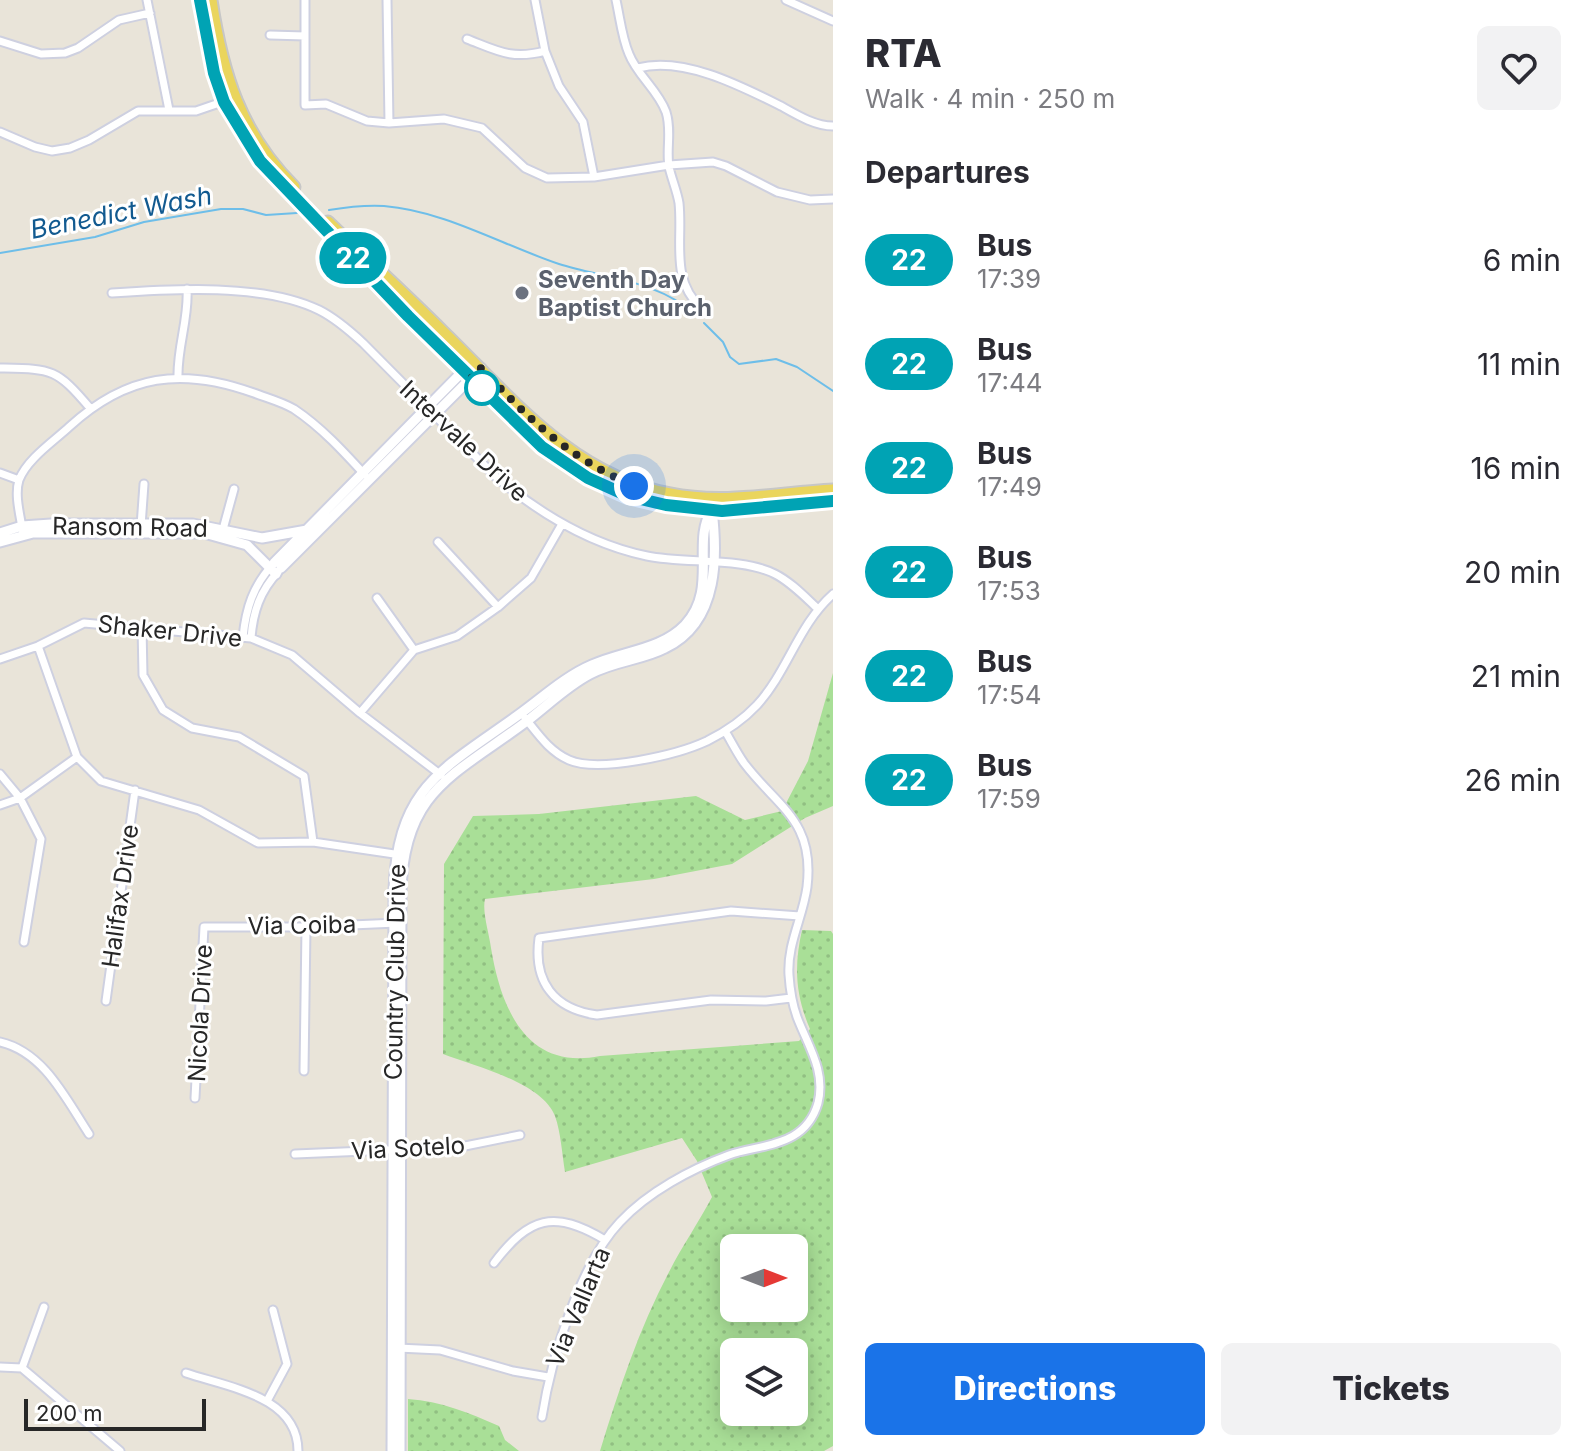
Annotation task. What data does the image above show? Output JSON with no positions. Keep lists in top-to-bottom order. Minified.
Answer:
{"streets":{"street":["Intervale Drive","Ransom Road","Shaker Drive","Halifax Drive","Via Coiba","Country Club Drive","Nicola Drive","Via Sotelo","Via Vallarta"]},"crossings":[["Intervale Drive","Country Club Drive"],["Shaker Drive","Country Club Drive"],["Via Coiba","Country Club Drive"],["Via Coiba","Nicola Drive"],["Country Club Drive","Via Sotelo"]],"water":["Benedict Wash"],"places":["Seventh Day Baptist Church"],"lines":["bus line 22"],"scale_bar":"200 m","north":"right","page":{"on_map":"22","heading":[["RTA","Walk · 4 min · 250 m"],"Departures"],"list":[{"mark":"22","name":"Bus","note":"17:39","value":"6 min"},{"mark":"22","name":"Bus","note":"17:44","value":"11 min"},{"mark":"22","name":"Bus","note":"17:49","value":"16 min"},{"mark":"22","name":"Bus","note":"17:53","value":"20 min"},{"mark":"22","name":"Bus","note":"17:54","value":"21 min"},{"mark":"22","name":"Bus","note":"17:59","value":"26 min"}],"buttons":["Directions","Tickets"],"scale":"200 m"}}
